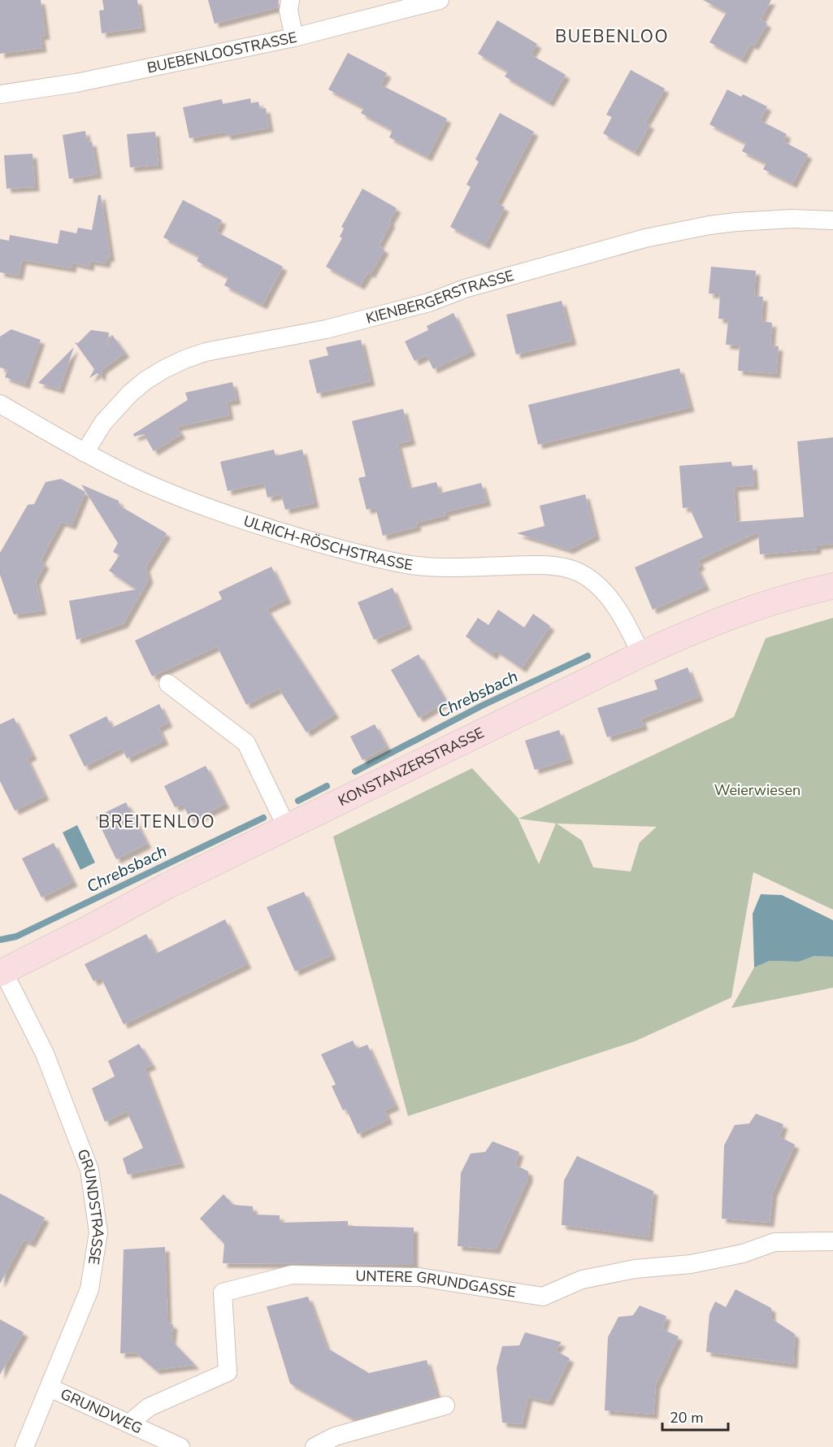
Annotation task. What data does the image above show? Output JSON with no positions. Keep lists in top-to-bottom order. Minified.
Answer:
{"streets":{"main road":["KONSTANZERSTRASSE"],"street":["BUEBENLOOSTRASSE","KIENBERGERSTRASSE","ULRICH-RÖSCHSTRASSE","GRUNDSTRASSE","UNTERE GRUNDGASSE","GRUNDWEG"]},"crossings":[["KIENBERGERSTRASSE","ULRICH-RÖSCHSTRASSE"],["ULRICH-RÖSCHSTRASSE","KONSTANZERSTRASSE"],["KONSTANZERSTRASSE","GRUNDSTRASSE"],["GRUNDSTRASSE","GRUNDWEG"],["UNTERE GRUNDGASSE","GRUNDWEG"]],"districts":["BUEBENLOO","BREITENLOO"],"water":["Chrebsbach"],"parks":["Weierwiesen"],"scale_bar":"20 m"}
